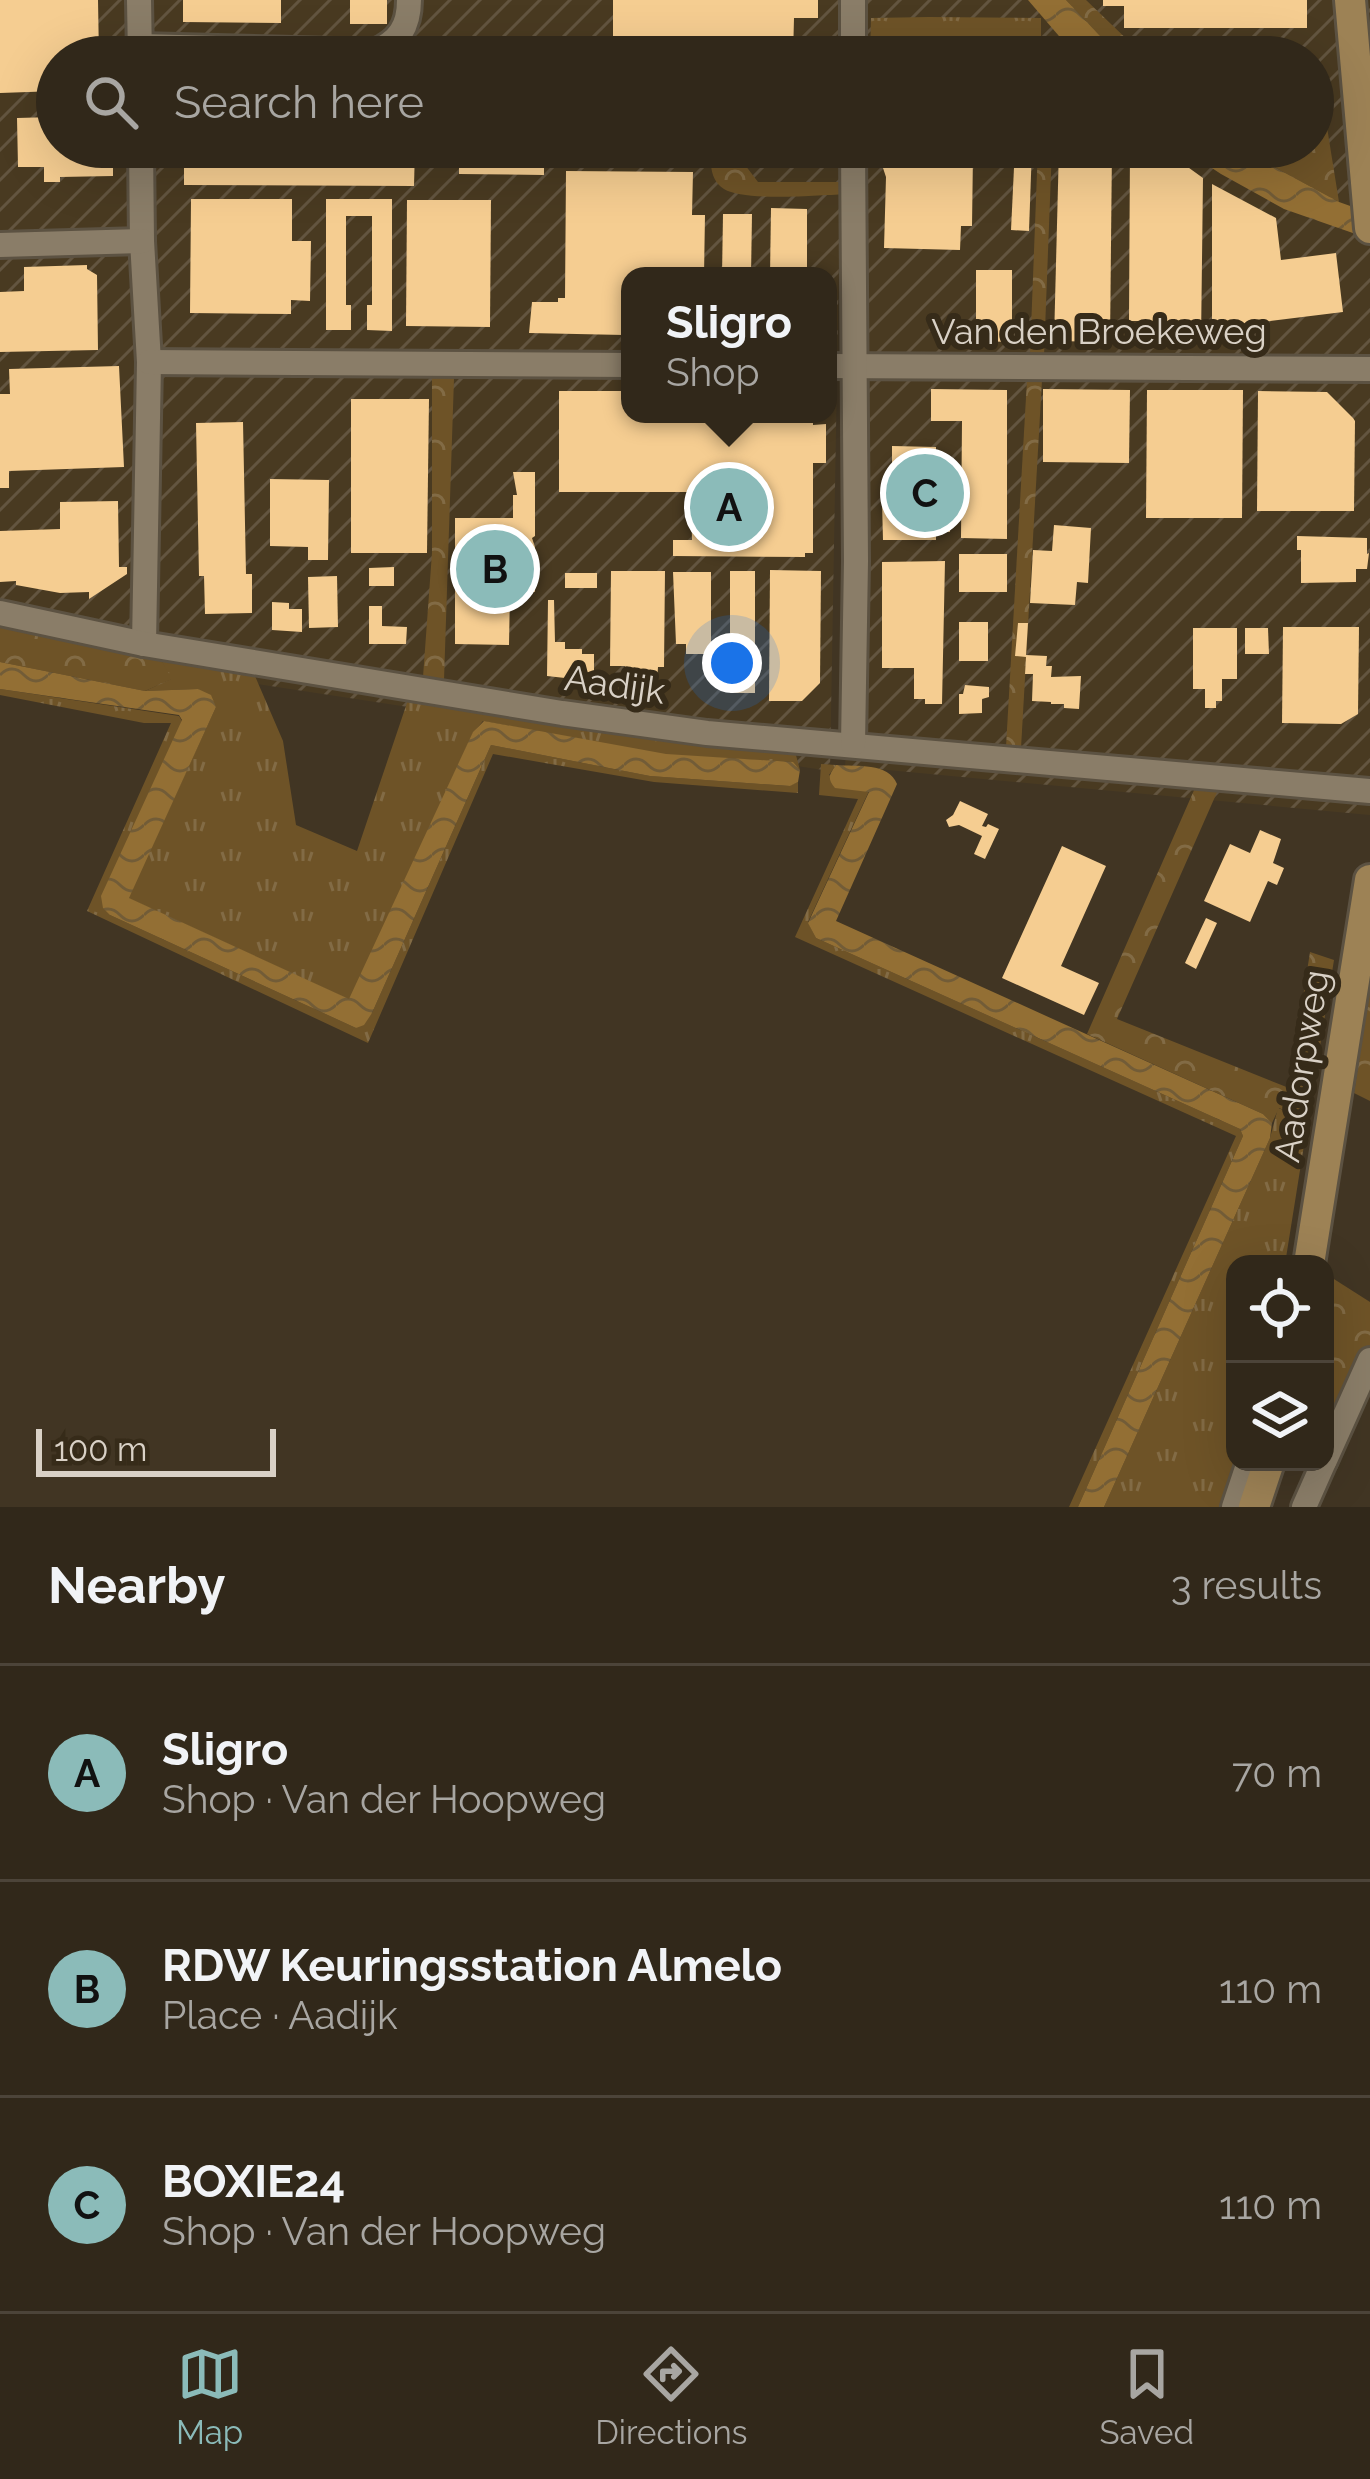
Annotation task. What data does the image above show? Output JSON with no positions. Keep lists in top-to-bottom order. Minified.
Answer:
{"streets":{"main road":["Aadorpweg"],"street":["Van den Broekeweg","Aadijk"]},"scale_bar":"100 m","page":{"search":"Search here","popup":["Sligro","Shop"],"pins":["C","A","B"],"scale":"100 m","heading":["Nearby","3 results"],"list":[{"mark":"A","name":"Sligro","note":"Shop · Van der Hoopweg","value":"70 m"},{"mark":"B","name":"RDW Keuringsstation Almelo","note":"Place · Aadijk","value":"110 m"},{"mark":"C","name":"BOXIE24","note":"Shop · Van der Hoopweg","value":"110 m"}],"nav":["Map","Directions","Saved"]}}
